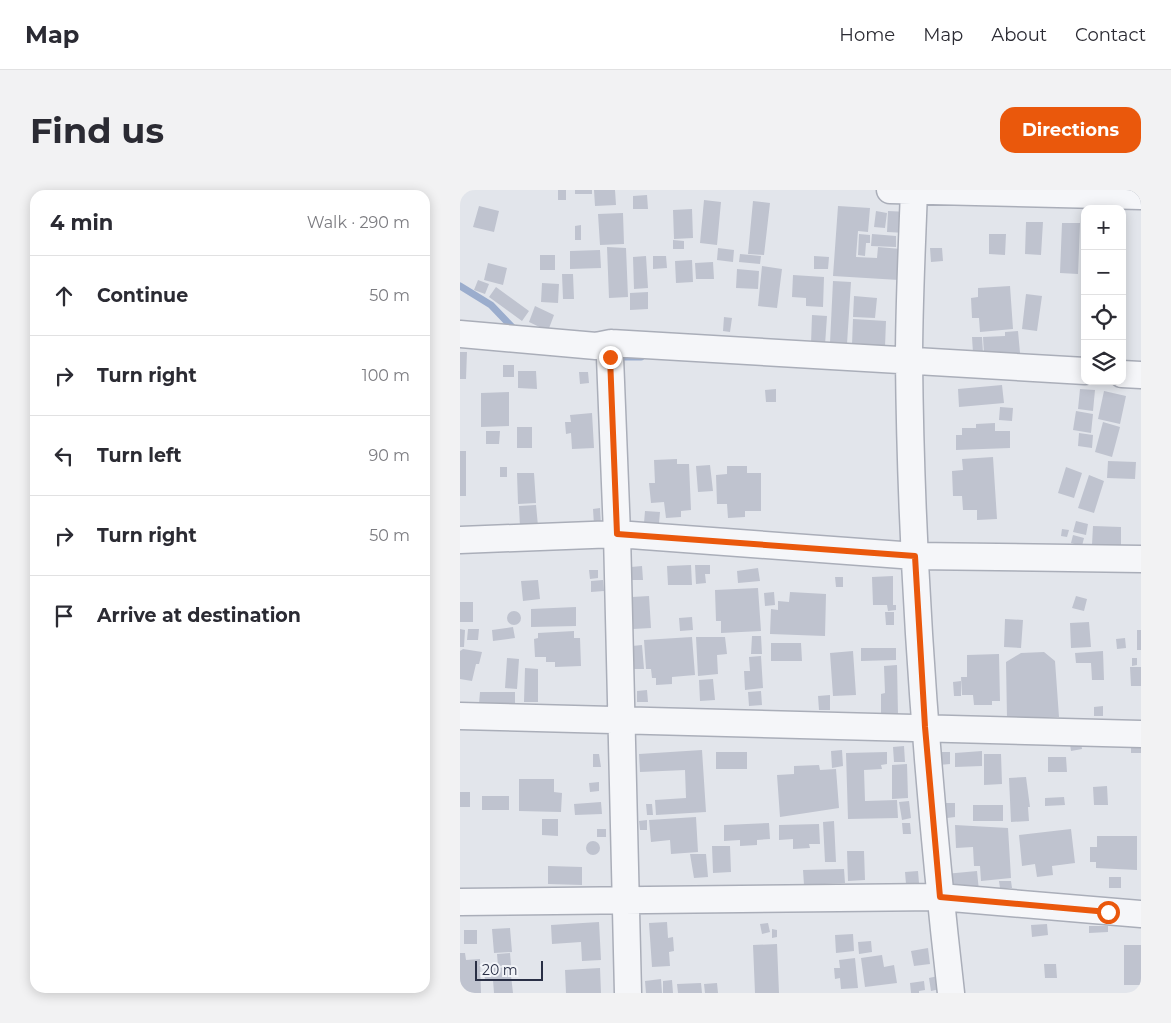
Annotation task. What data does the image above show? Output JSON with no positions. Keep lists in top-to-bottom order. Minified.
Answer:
{"scale_bar":"20 m","page":{"header":"Map","nav":["Home","Map","About","Contact"],"buttons":"Directions","title":"Find us","heading":["4 min","Walk · 290 m"],"map_buttons":["+","−"],"list":[["Continue","50 m"],["Turn right","100 m"],["Turn left","90 m"],["Turn right","50 m"],"Arrive at destination"],"scale":"20 m"}}
